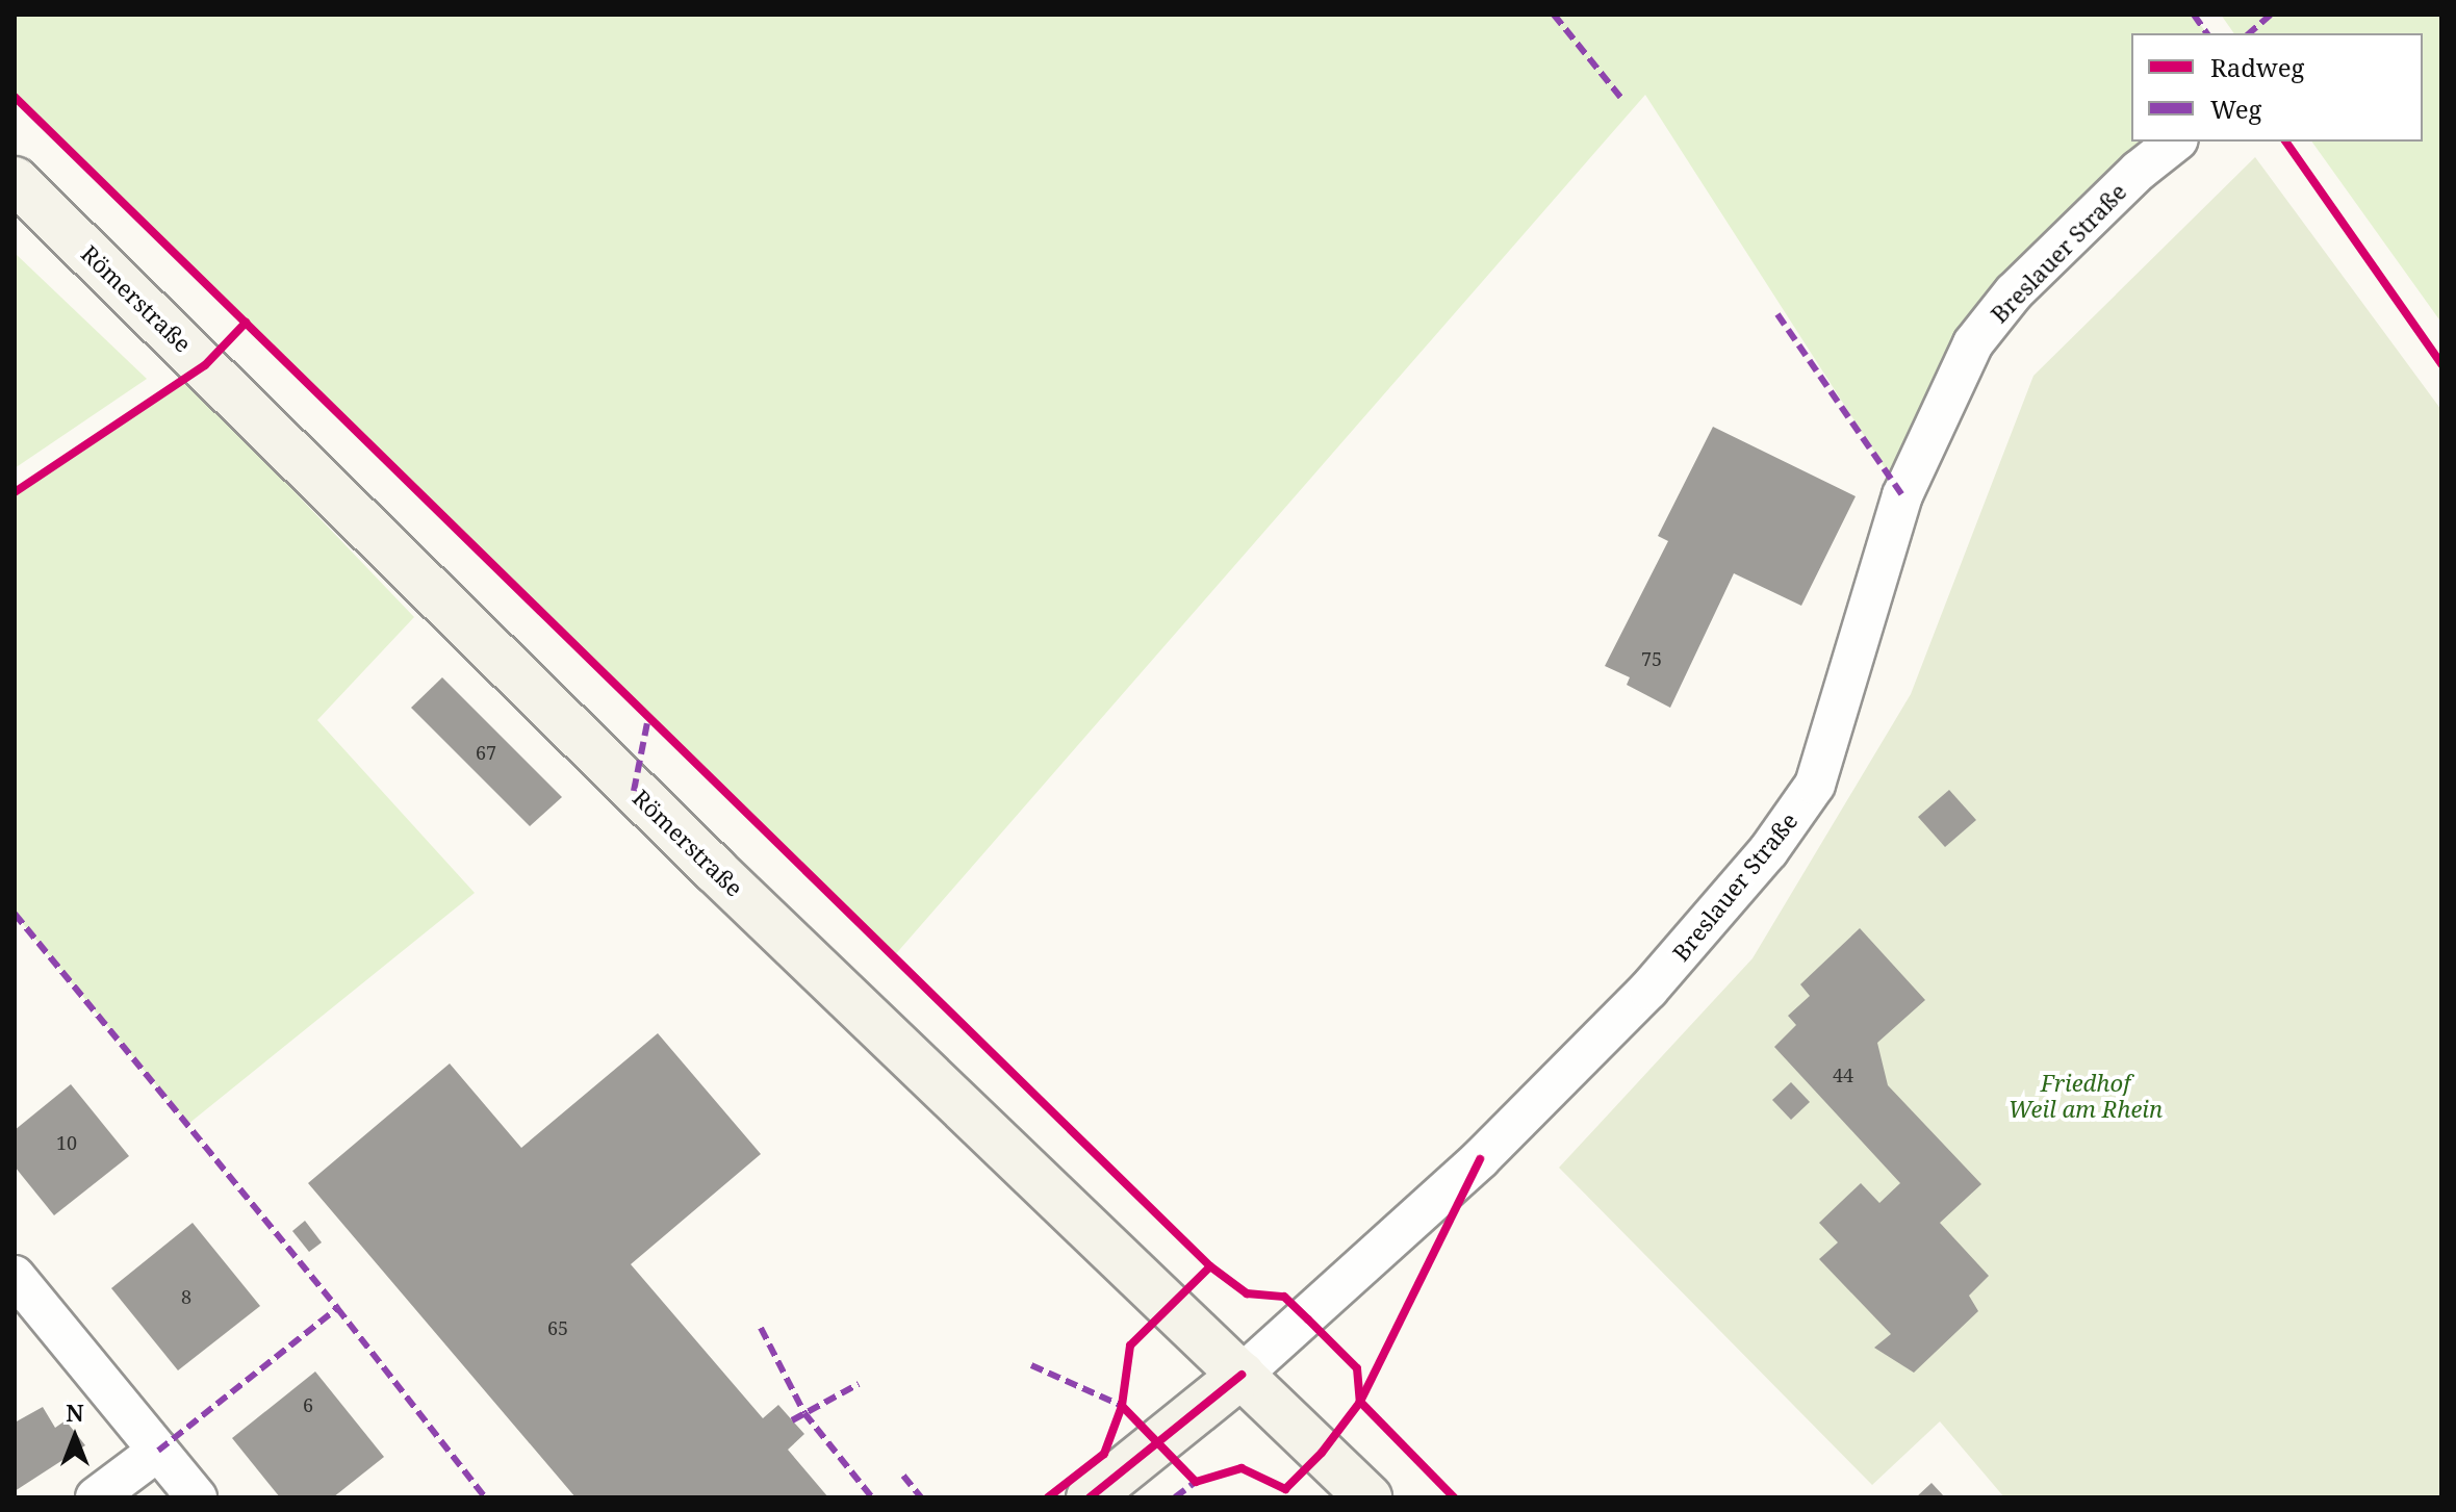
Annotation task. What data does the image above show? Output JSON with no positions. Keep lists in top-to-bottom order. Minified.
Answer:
{"streets":{"street":["Breslauer Straße","Römerstraße"]},"crossings":[["Breslauer Straße","Römerstraße"]],"parks":["Friedhof Weil am Rhein"],"house_numbers":["75","67","44","10","8","65","6"],"legend":["Radweg","Weg"],"north":"top"}
